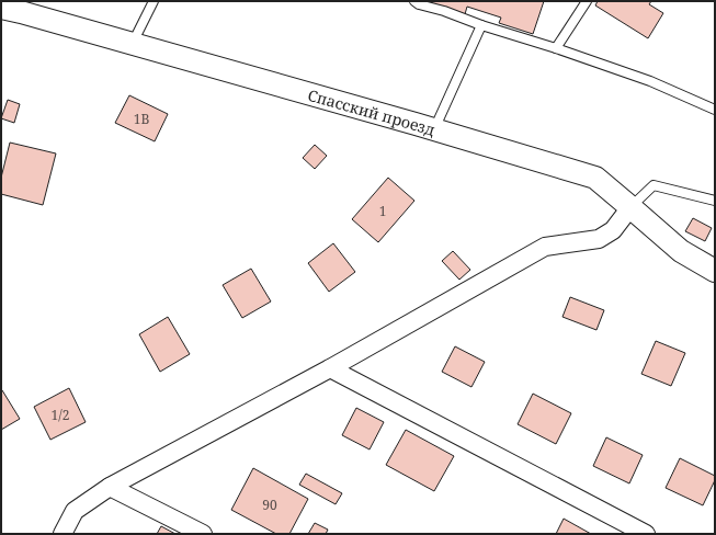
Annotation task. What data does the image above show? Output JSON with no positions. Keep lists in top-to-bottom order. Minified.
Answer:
{"streets":{"street":["Спасский проезд"]},"house_numbers":["1В","1","1/2","90"]}
